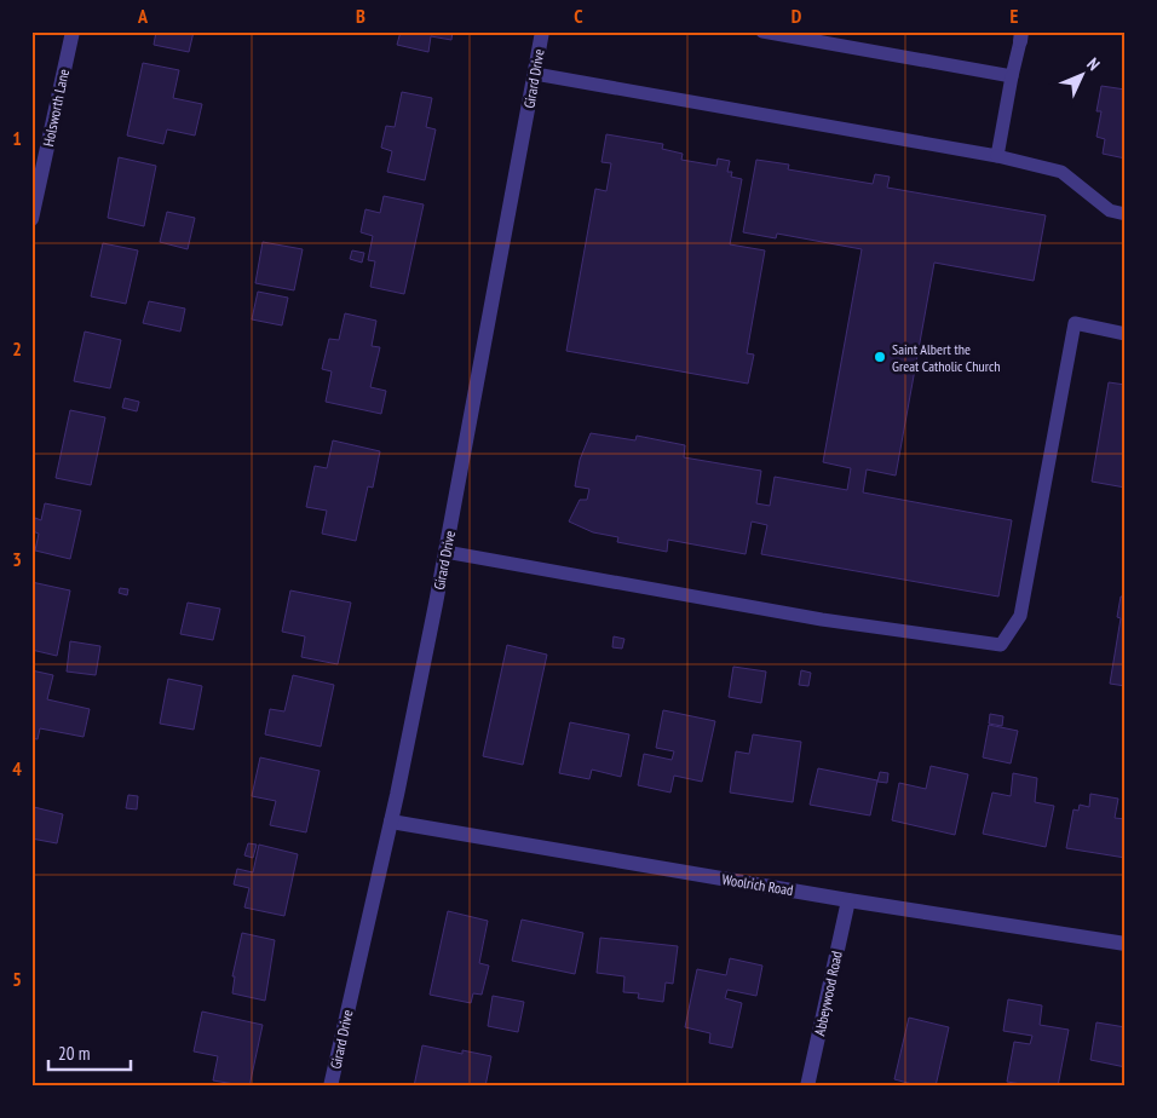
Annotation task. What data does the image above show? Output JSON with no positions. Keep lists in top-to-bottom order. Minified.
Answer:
{"streets":{"street":["Girard Drive","Holsworth Lane","Woolrich Road","Abbeywood Road"]},"crossings":[["Girard Drive","Woolrich Road"],["Woolrich Road","Abbeywood Road"]],"places":["Saint Albert the Great Catholic Church"],"scale_bar":"20 m","north":"top right","grid":{"columns":["A","B","C","D","E"],"rows":["1","2","3","4","5"]}}
